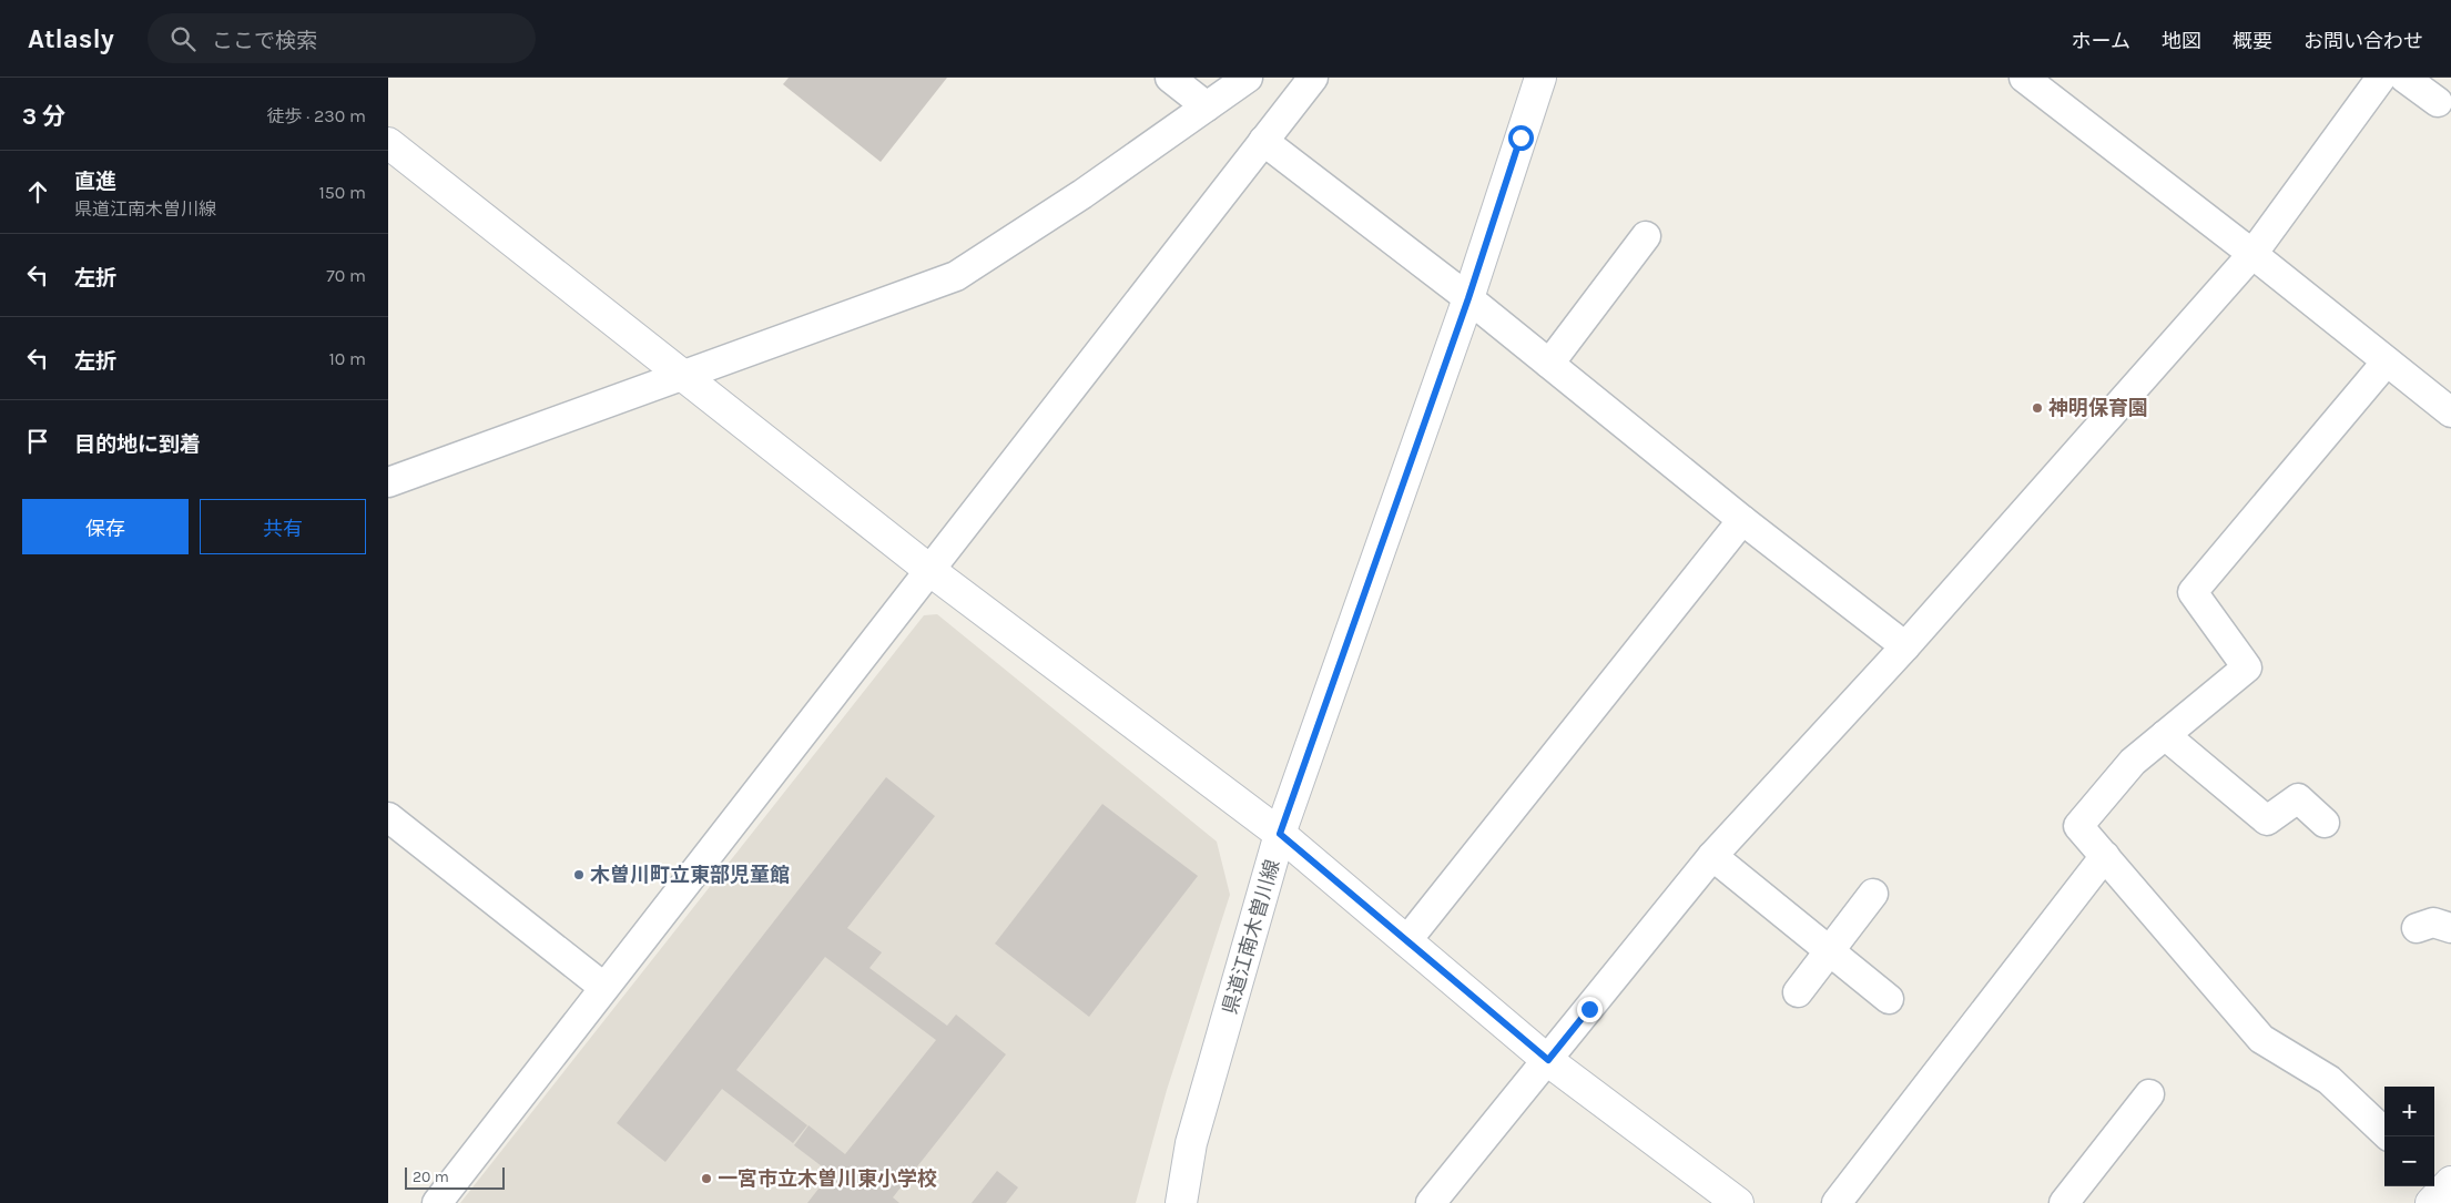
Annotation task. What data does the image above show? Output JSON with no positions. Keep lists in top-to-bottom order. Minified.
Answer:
{"streets":{"street":["県道江南木曽川線"]},"places":["神明保育園","木曽川町立東部児童館","一宮市立木曽川東小学校"],"scale_bar":"20 m","page":{"header":"Atlasly","search":"ここで検索","nav":["ホーム","地図","概要","お問い合わせ"],"heading":["3 分","徒歩 · 230 m"],"list":[["直進","県道江南木曽川線","150 m"],["左折","70 m"],["左折","10 m"],"目的地に到着"],"buttons":["保存","共有"],"map_buttons":["+","−"],"scale":"20 m"}}
